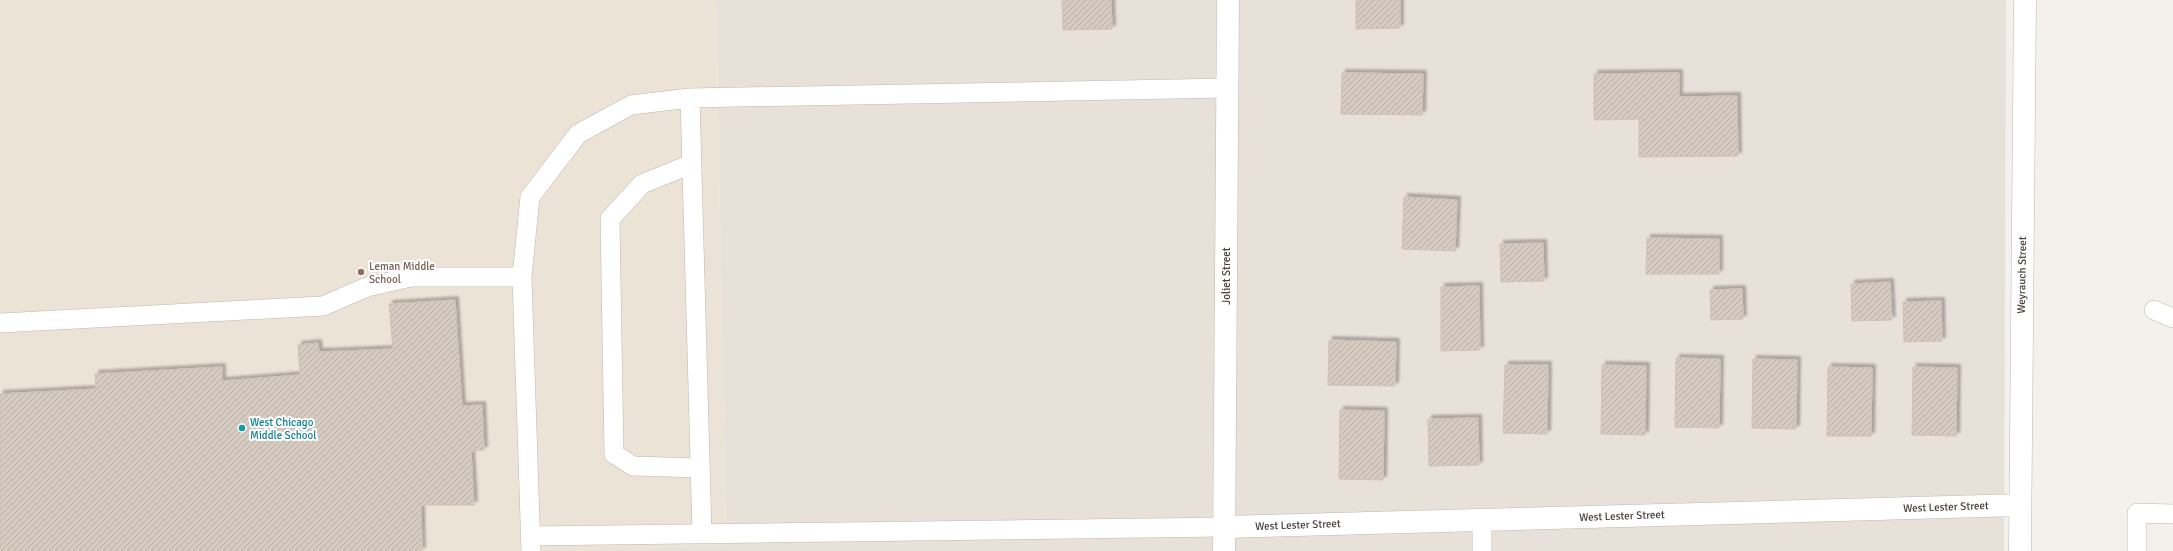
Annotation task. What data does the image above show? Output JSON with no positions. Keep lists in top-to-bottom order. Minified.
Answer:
{"streets":{"street":["Weyrauch Street","Joliet Street","West Lester Street"]},"crossings":[["Weyrauch Street","West Lester Street"],["Joliet Street","West Lester Street"]],"places":["Leman Middle School","West Chicago Middle School"]}
